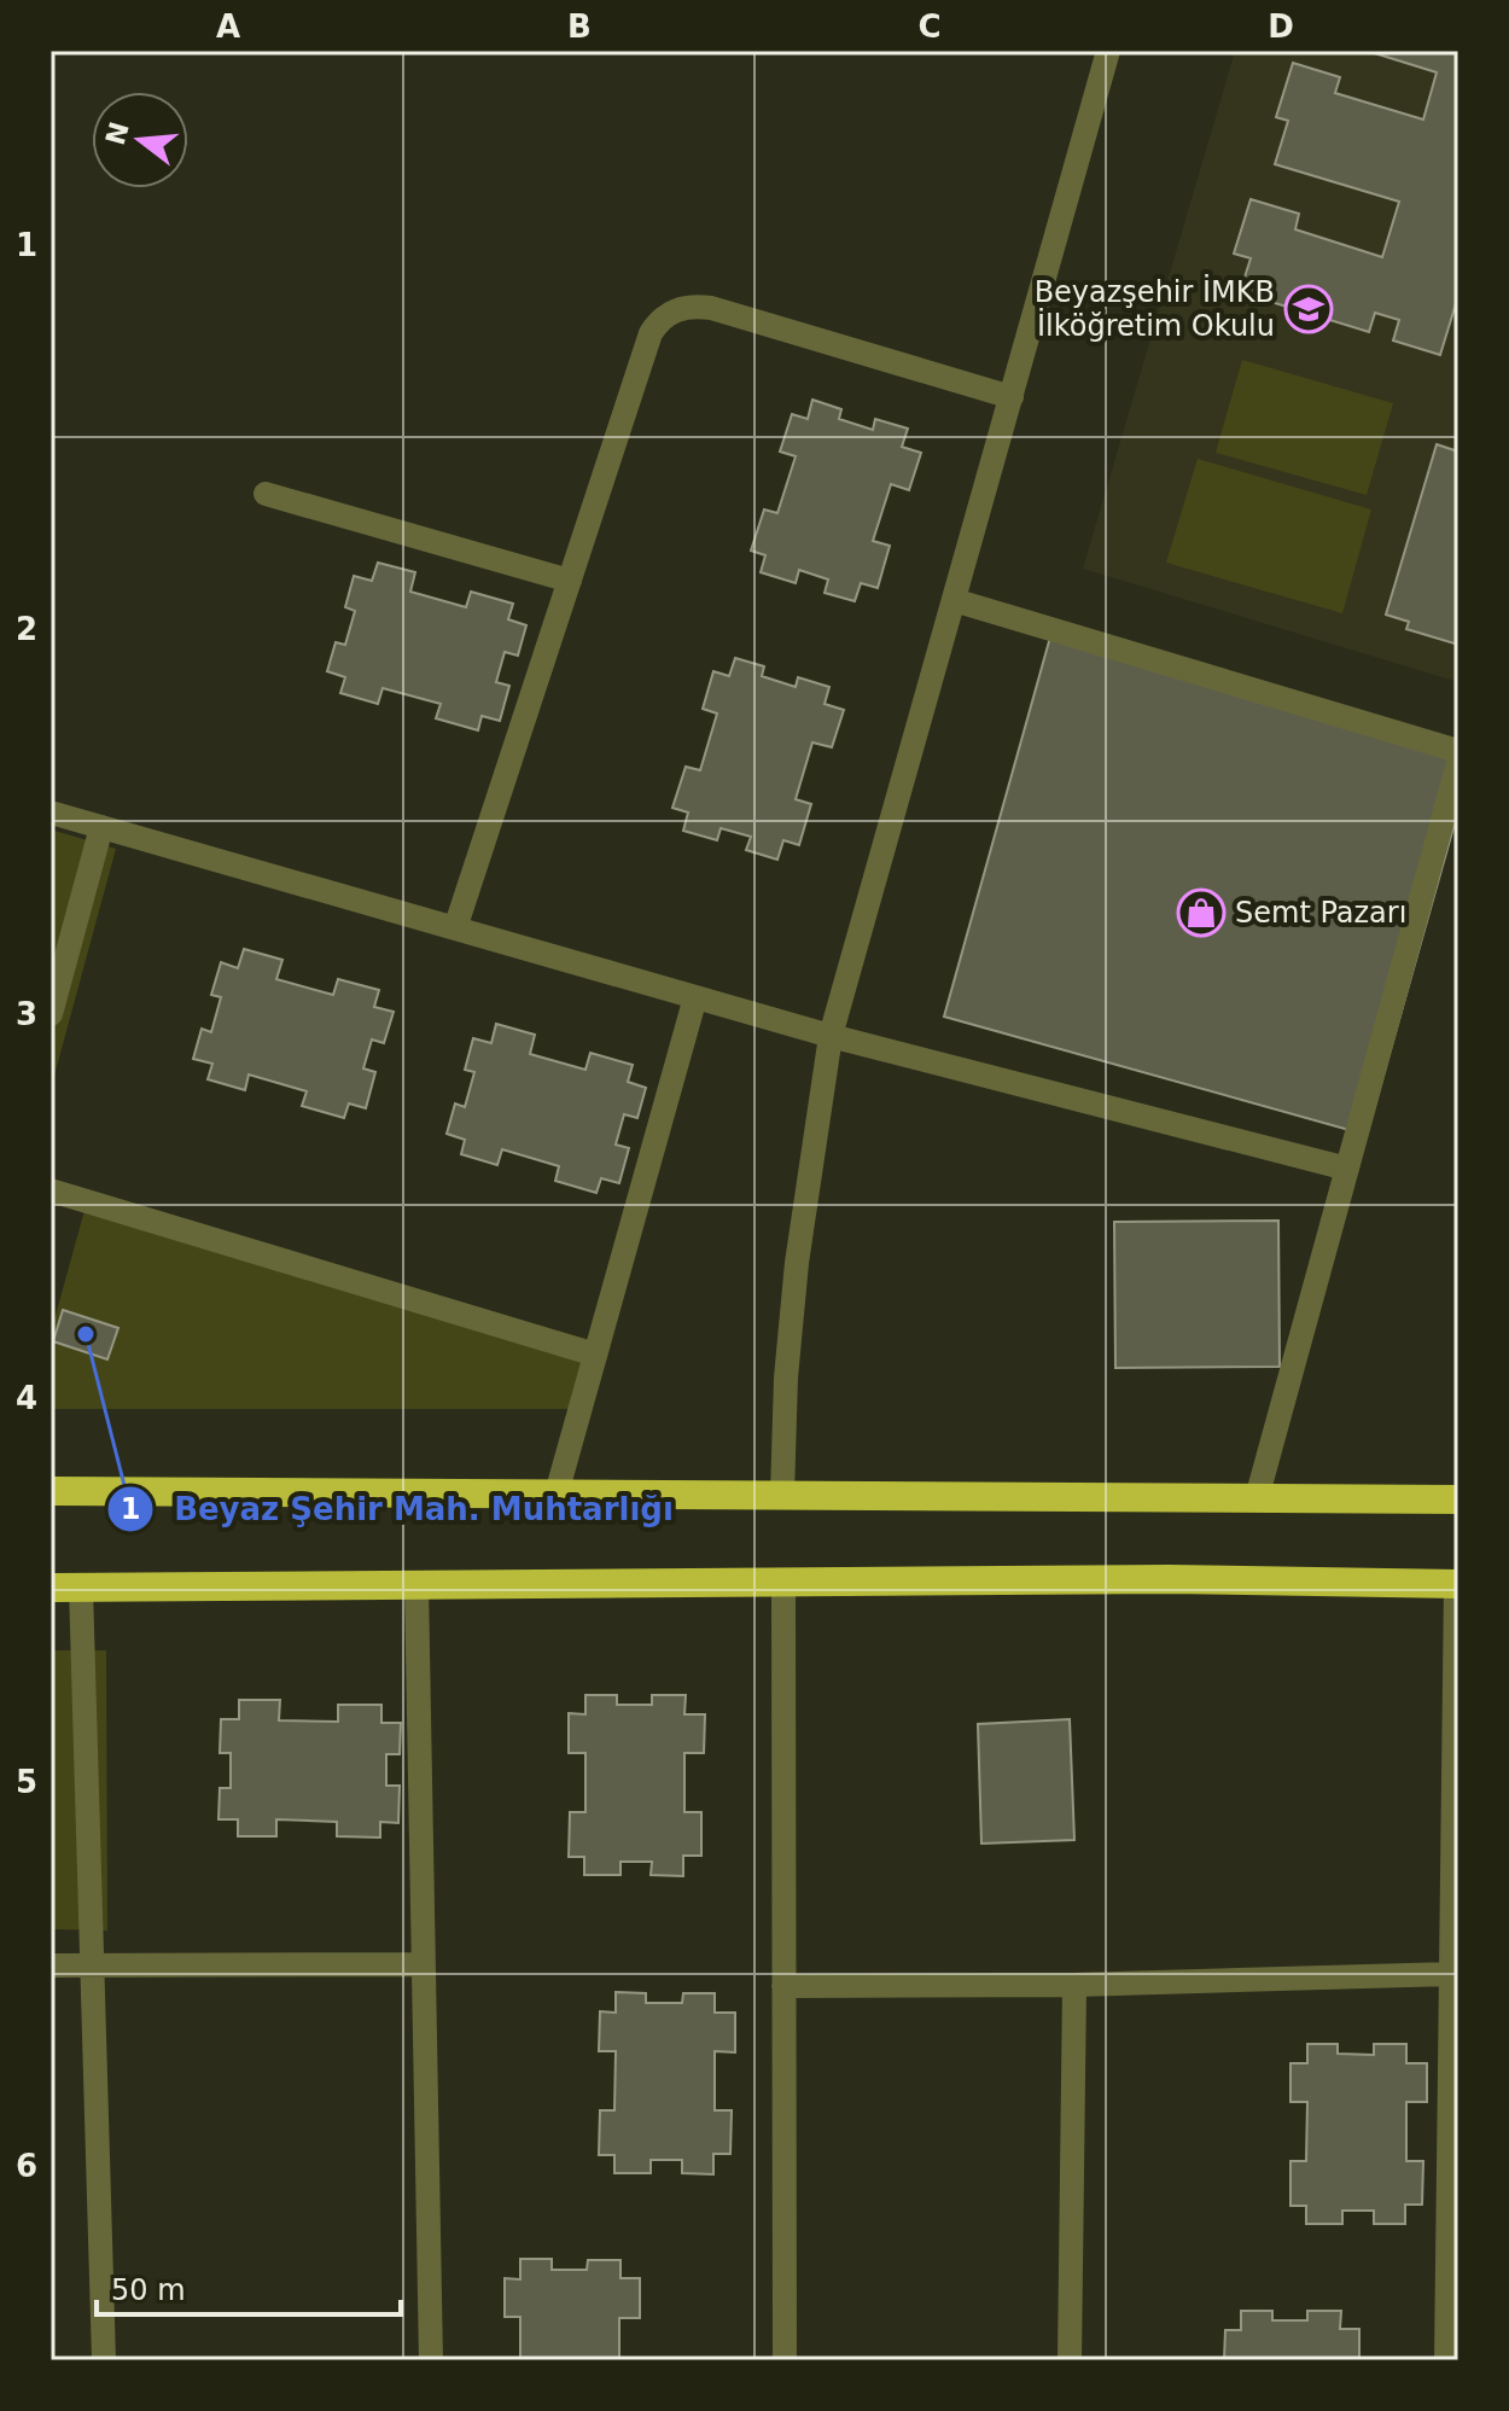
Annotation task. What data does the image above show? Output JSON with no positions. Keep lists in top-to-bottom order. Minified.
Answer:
{"places":{"school or university":["Beyazşehir İMKB İlköğretim Okulu"],"shop":["Semt Pazarı"],"other":["Beyaz Şehir Mah. Muhtarlığı"]},"scale_bar":"50 m","north":"left","grid":{"columns":["A","B","C","D"],"rows":["1","2","3","4","5","6"]}}
